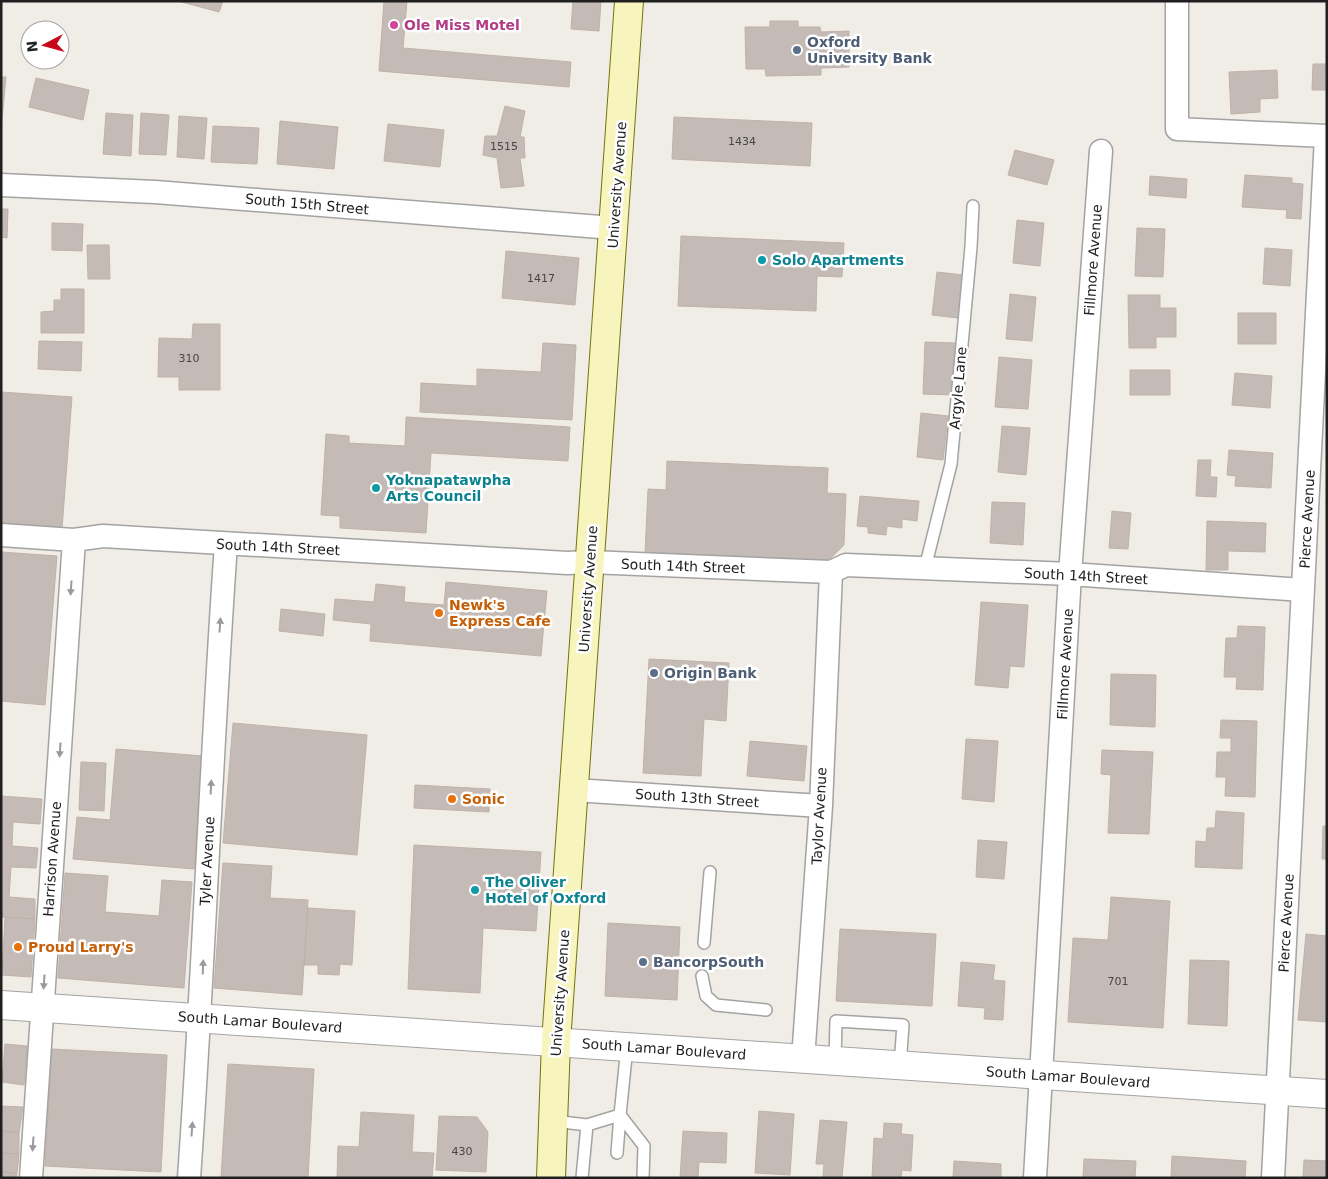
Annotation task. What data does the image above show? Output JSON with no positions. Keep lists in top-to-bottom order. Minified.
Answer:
{"streets":{"main road":["University Avenue"],"street":["South 15th Street","Fillmore Avenue","Pierce Avenue","South 14th Street","South 13th Street","Taylor Avenue","Harrison Avenue","Tyler Avenue","South Lamar Boulevard"],"lane":["Argyle Lane"]},"crossings":[["University Avenue","South 15th Street"],["University Avenue","South 14th Street"],["University Avenue","South 13th Street"],["University Avenue","South Lamar Boulevard"],["Fillmore Avenue","South 14th Street"],["Fillmore Avenue","South Lamar Boulevard"],["Argyle Lane","South 14th Street"],["Pierce Avenue","South 14th Street"],["Pierce Avenue","South Lamar Boulevard"],["South 14th Street","Taylor Avenue"],["South 14th Street","Harrison Avenue"],["South 14th Street","Tyler Avenue"],["South 13th Street","Taylor Avenue"],["Taylor Avenue","South Lamar Boulevard"],["Harrison Avenue","South Lamar Boulevard"],["Tyler Avenue","South Lamar Boulevard"]],"one_way":["Harrison Avenue","Tyler Avenue"],"places":["Ole Miss Motel","Oxford University Bank","Solo Apartments","Yoknapatawpha Arts Council","Newk's Express Cafe","Origin Bank","Sonic","The Oliver Hotel of Oxford","Proud Larry's","BancorpSouth"],"house_numbers":["1434","1515","1417","310","701","430"],"north":"left"}
